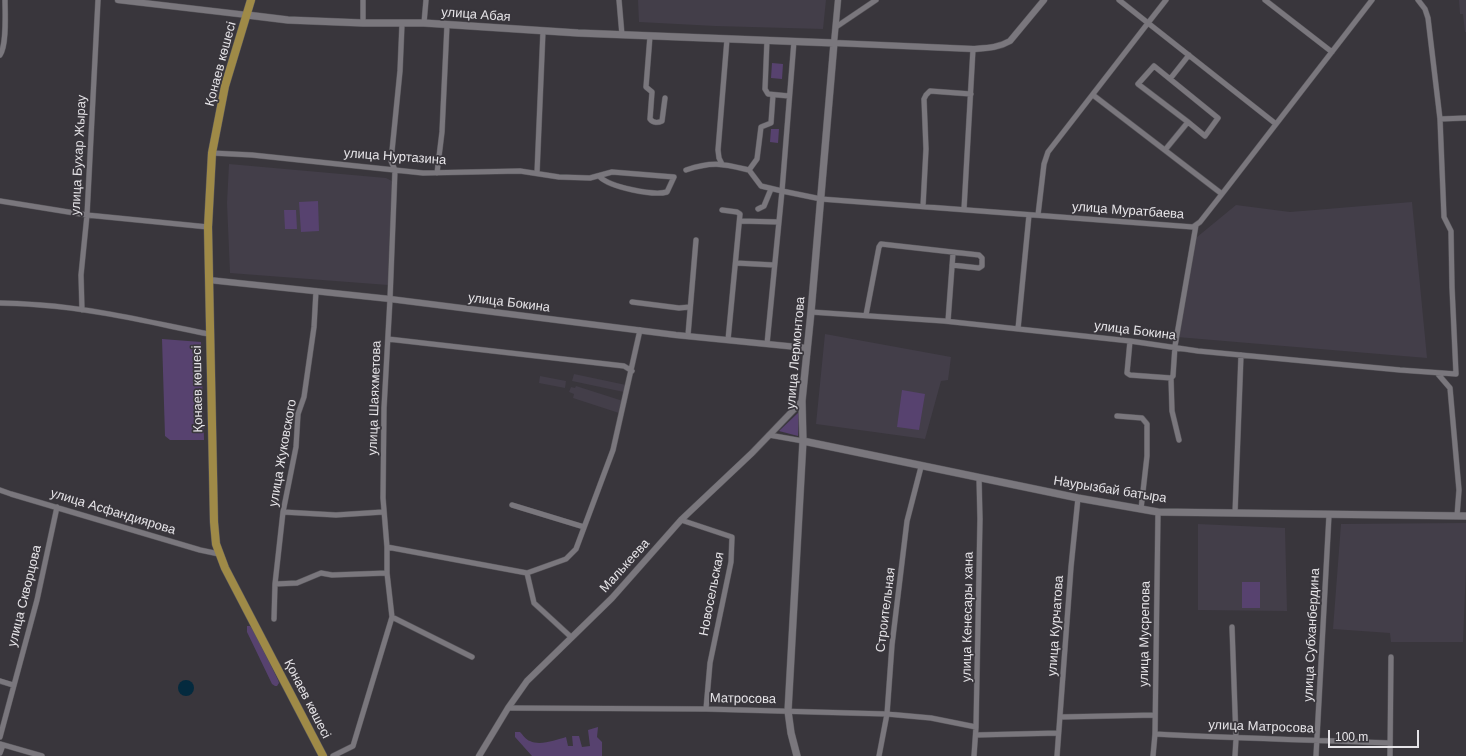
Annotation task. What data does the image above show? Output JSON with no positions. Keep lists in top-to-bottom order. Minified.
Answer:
{"streets":{"main road":["улица Абая","Қонаев көшесі","улица Лермонтова","Наурызбай батыра"],"street":["улица Бухар Жырау","улица Нуртазина","улица Муратбаева","улица Бокина","улица Шаяхметова","улица Жуковского","улица Асфандиярова","Малькеева","Новосельская","улица Скворцова","Строительная","улица Кенесары хана","улица Курчатова","улица Мусрепова","улица Субханбердина","Матросова","улица Матросова"]},"crossings":[["улица Абая","Қонаев көшесі"],["улица Абая","улица Лермонтова"],["улица Абая","улица Шаяхметова"],["Қонаев көшесі","улица Нуртазина"],["Қонаев көшесі","улица Бокина"],["Қонаев көшесі","улица Асфандиярова"],["улица Нуртазина","улица Шаяхметова"],["улица Муратбаева","улица Лермонтова"],["улица Бокина","улица Лермонтова"],["улица Бокина","улица Шаяхметова"],["улица Бокина","улица Жуковского"],["улица Лермонтова","Наурызбай батыра"],["улица Лермонтова","Малькеева"],["улица Лермонтова","Матросова"],["Наурызбай батыра","Строительная"],["Наурызбай батыра","улица Кенесары хана"],["Наурызбай батыра","улица Курчатова"],["Наурызбай батыра","улица Мусрепова"],["Наурызбай батыра","улица Субханбердина"],["улица Асфандиярова","улица Скворцова"],["Малькеева","Новосельская"],["Малькеева","Матросова"],["Новосельская","Матросова"],["Строительная","Матросова"],["улица Кенесары хана","Матросова"],["улица Мусрепова","улица Матросова"],["улица Субханбердина","улица Матросова"]],"scale_bar":"100 m"}
